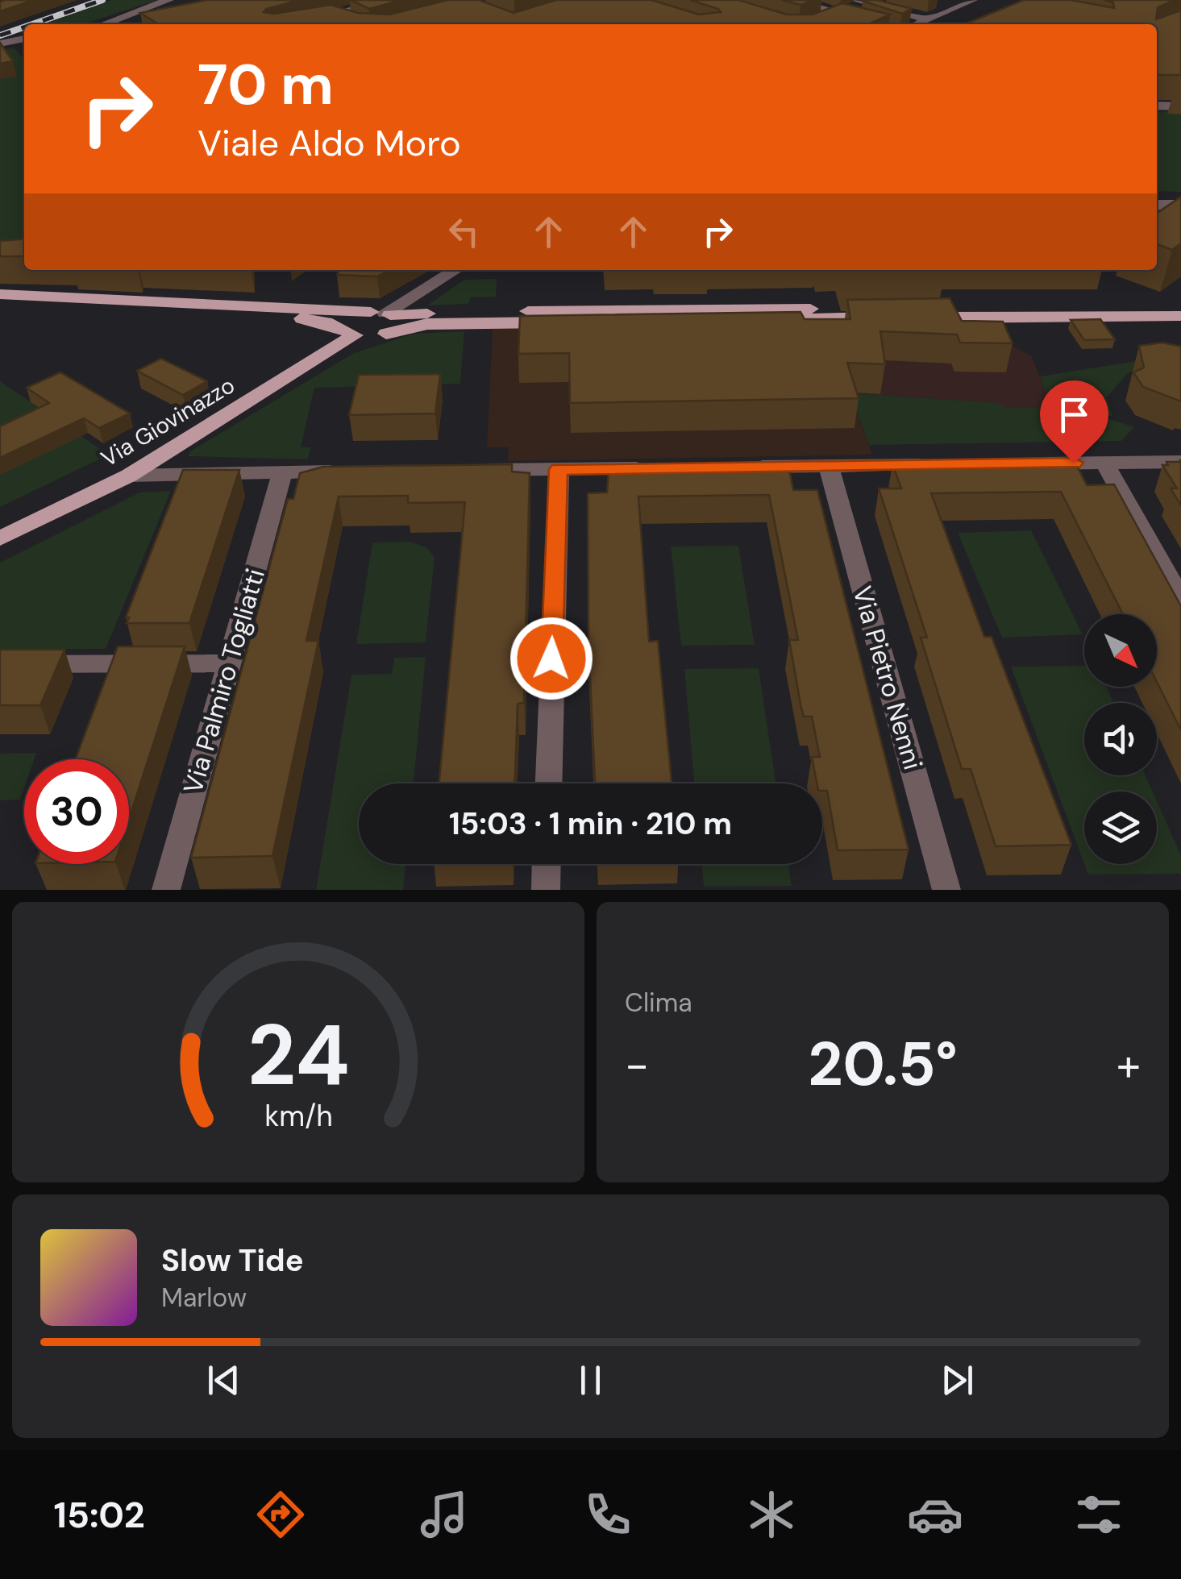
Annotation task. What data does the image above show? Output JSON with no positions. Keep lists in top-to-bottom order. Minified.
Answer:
{"streets":{"main road":["Via Giovinazzo"],"street":["Via Pietro Nenni","Via Palmiro Togliatti"]},"north":"bottom right","page":{"turn":["70 m","Viale Aldo Moro"],"limit":"30","trip":"15:03 · 1 min · 210 m","tile":"Clima","heat":["−","20.5°","+"],"song":["Slow Tide","Marlow"],"tabs":"15:02","gauge":["24","km/h"]}}
